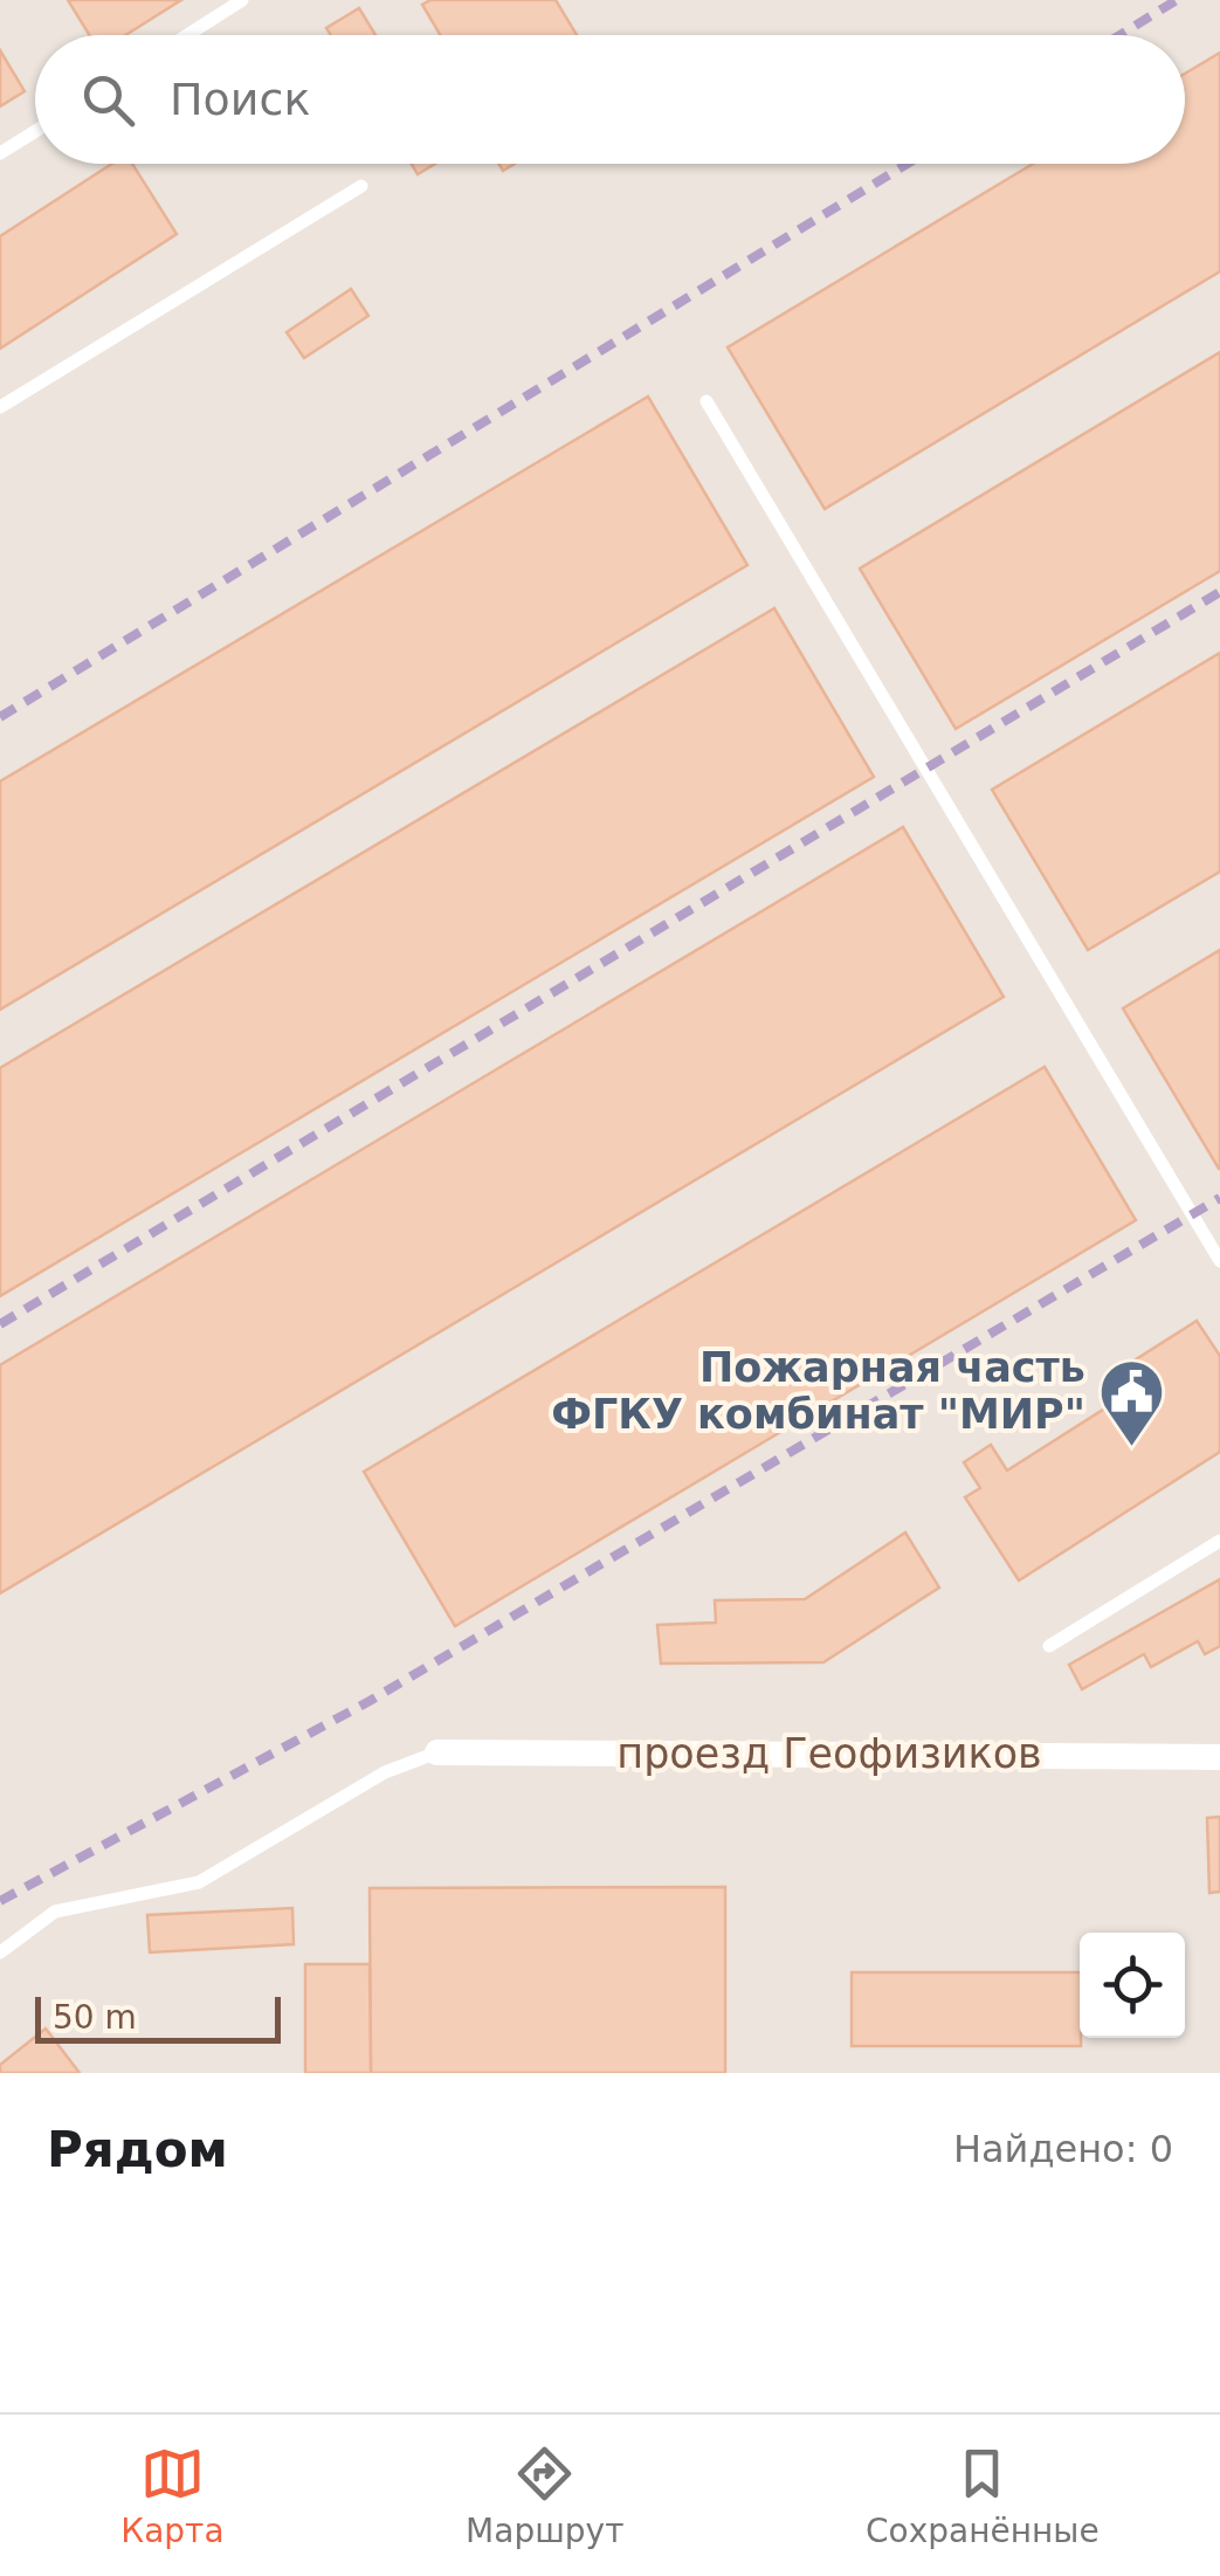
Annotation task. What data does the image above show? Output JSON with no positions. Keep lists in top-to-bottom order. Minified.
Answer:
{"streets":{"street":["проезд Геофизиков"]},"places":{"public building":["Пожарная часть ФГКУ комбинат \"МИР\""]},"scale_bar":"50 m","page":{"search":"Поиск","scale":"50 m","heading":["Рядом","Найдено: 0"],"nav":["Карта","Маршрут","Сохранённые"]}}
